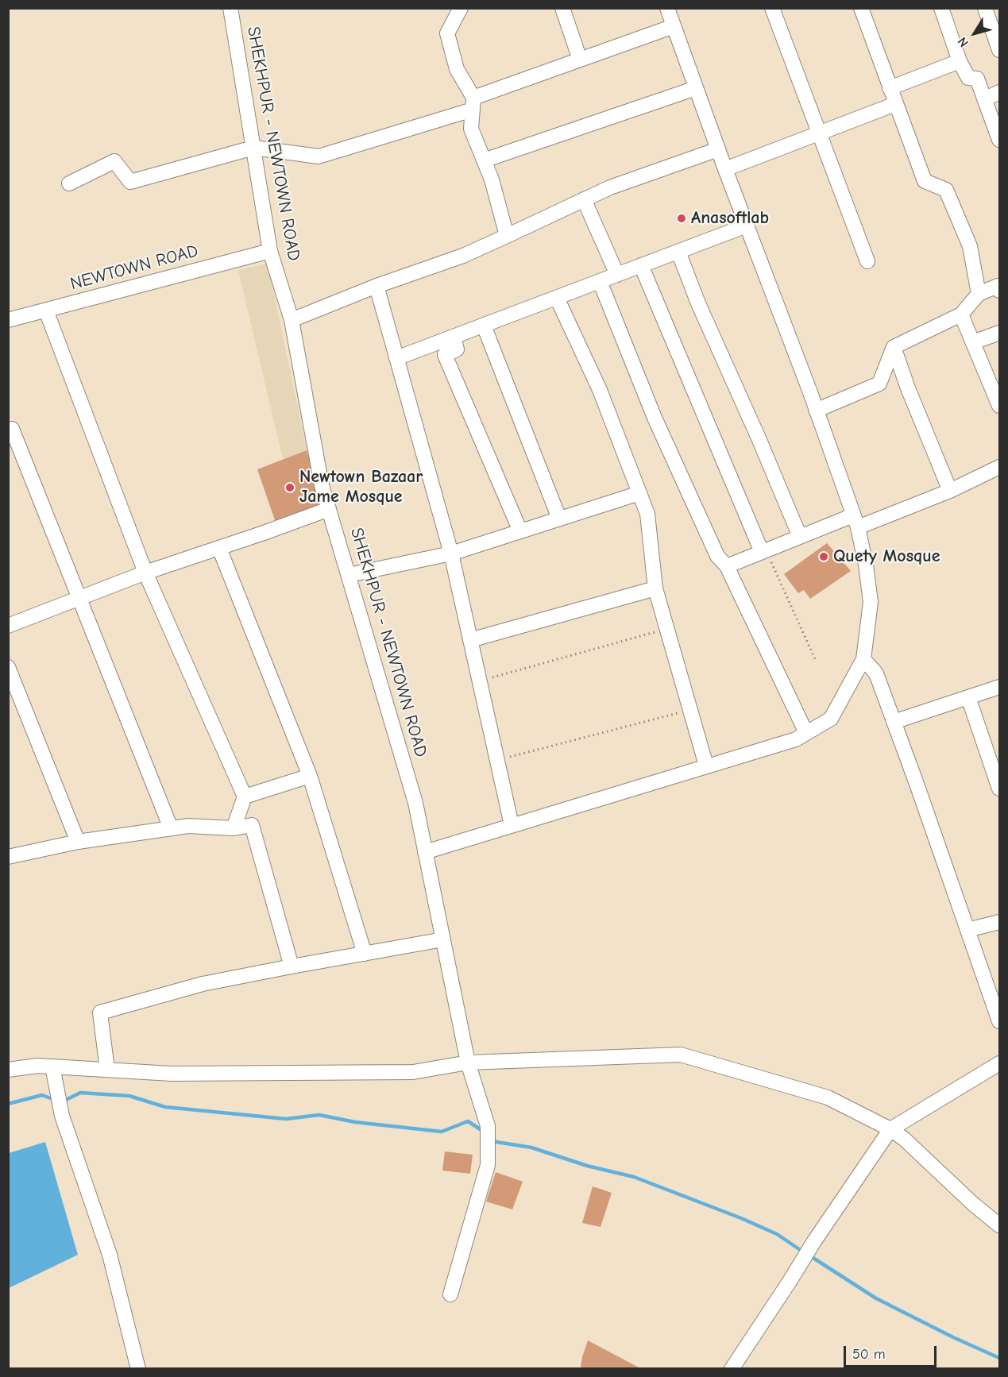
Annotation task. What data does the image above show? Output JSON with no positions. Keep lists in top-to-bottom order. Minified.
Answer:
{"streets":{"street":["SHEKHPUR - NEWTOWN ROAD","NEWTOWN ROAD"]},"crossings":[["SHEKHPUR - NEWTOWN ROAD","NEWTOWN ROAD"]],"places":["Anasoftlab","Newtown Bazaar Jame Mosque","Quety Mosque"],"scale_bar":"50 m","north":"bottom left"}
